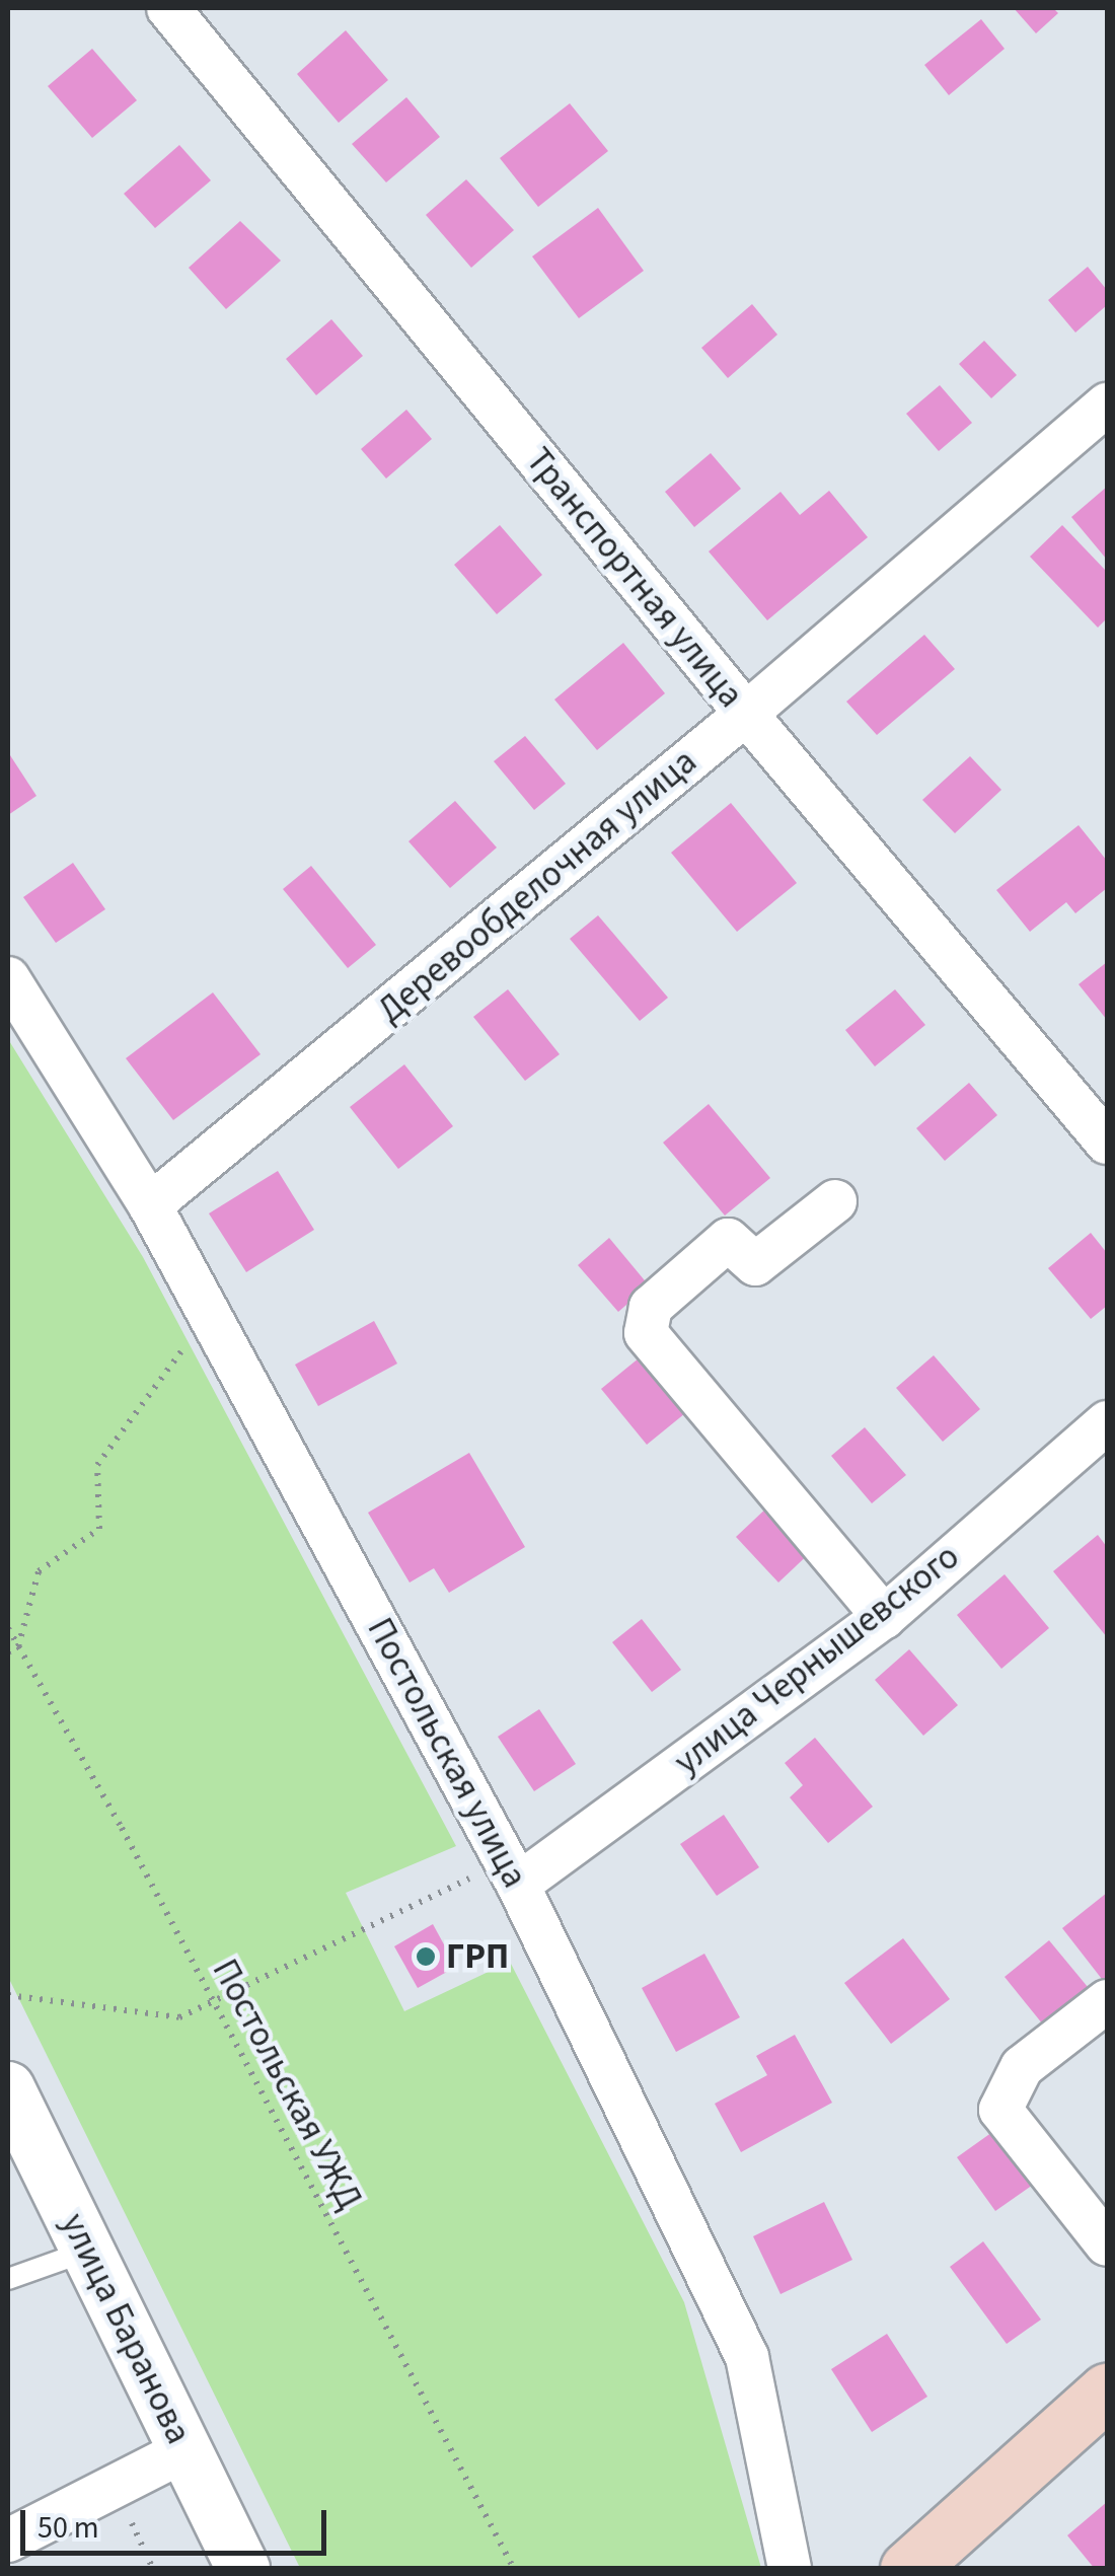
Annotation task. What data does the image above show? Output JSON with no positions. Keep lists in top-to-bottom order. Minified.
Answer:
{"streets":{"street":["Транспортная улица","Деревообделочная улица","улица Чернышевского","Постольская улица","улица Баранова"],"path":["Постольская УЖД"]},"crossings":[["Транспортная улица","Деревообделочная улица"],["Деревообделочная улица","Постольская улица"],["улица Чернышевского","Постольская улица"]],"places":["ГРП"],"scale_bar":"50 m"}
